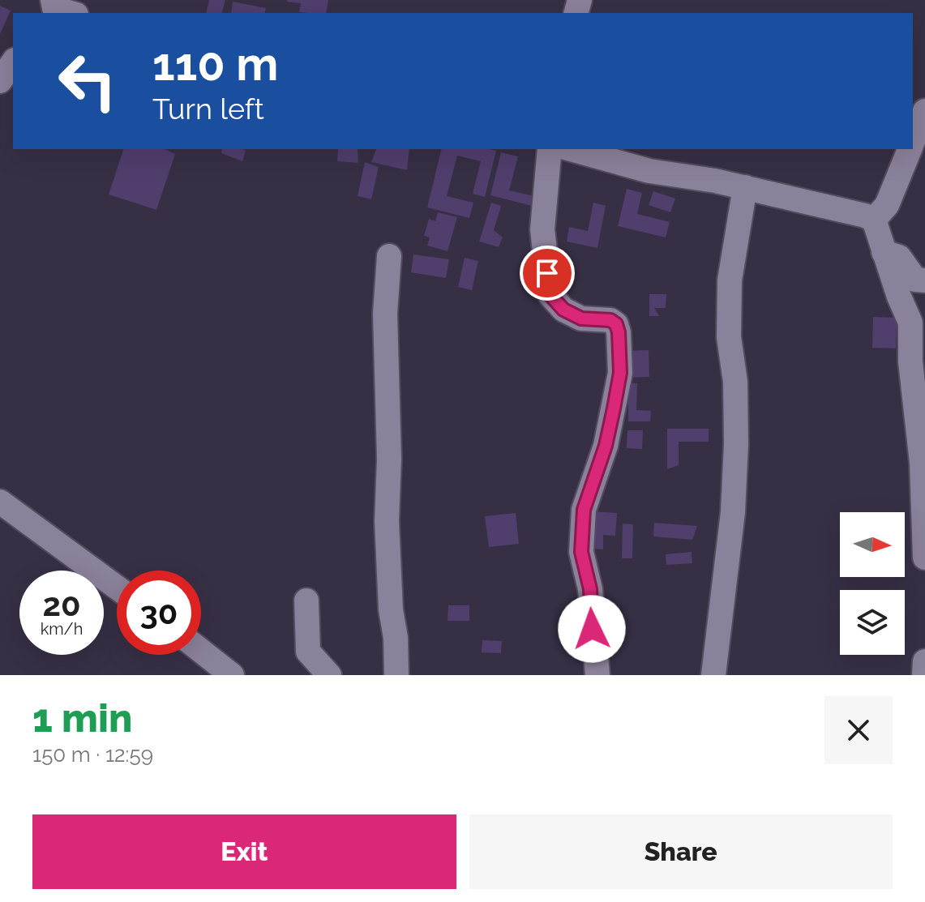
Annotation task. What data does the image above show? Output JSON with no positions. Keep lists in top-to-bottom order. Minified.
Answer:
{"north":"right","page":{"turn":["110 m","Turn left"],"speed":"20 km/h","limit":"30","heading":["1 min","150 m · 12:59"],"buttons":["Exit","Share"]}}
